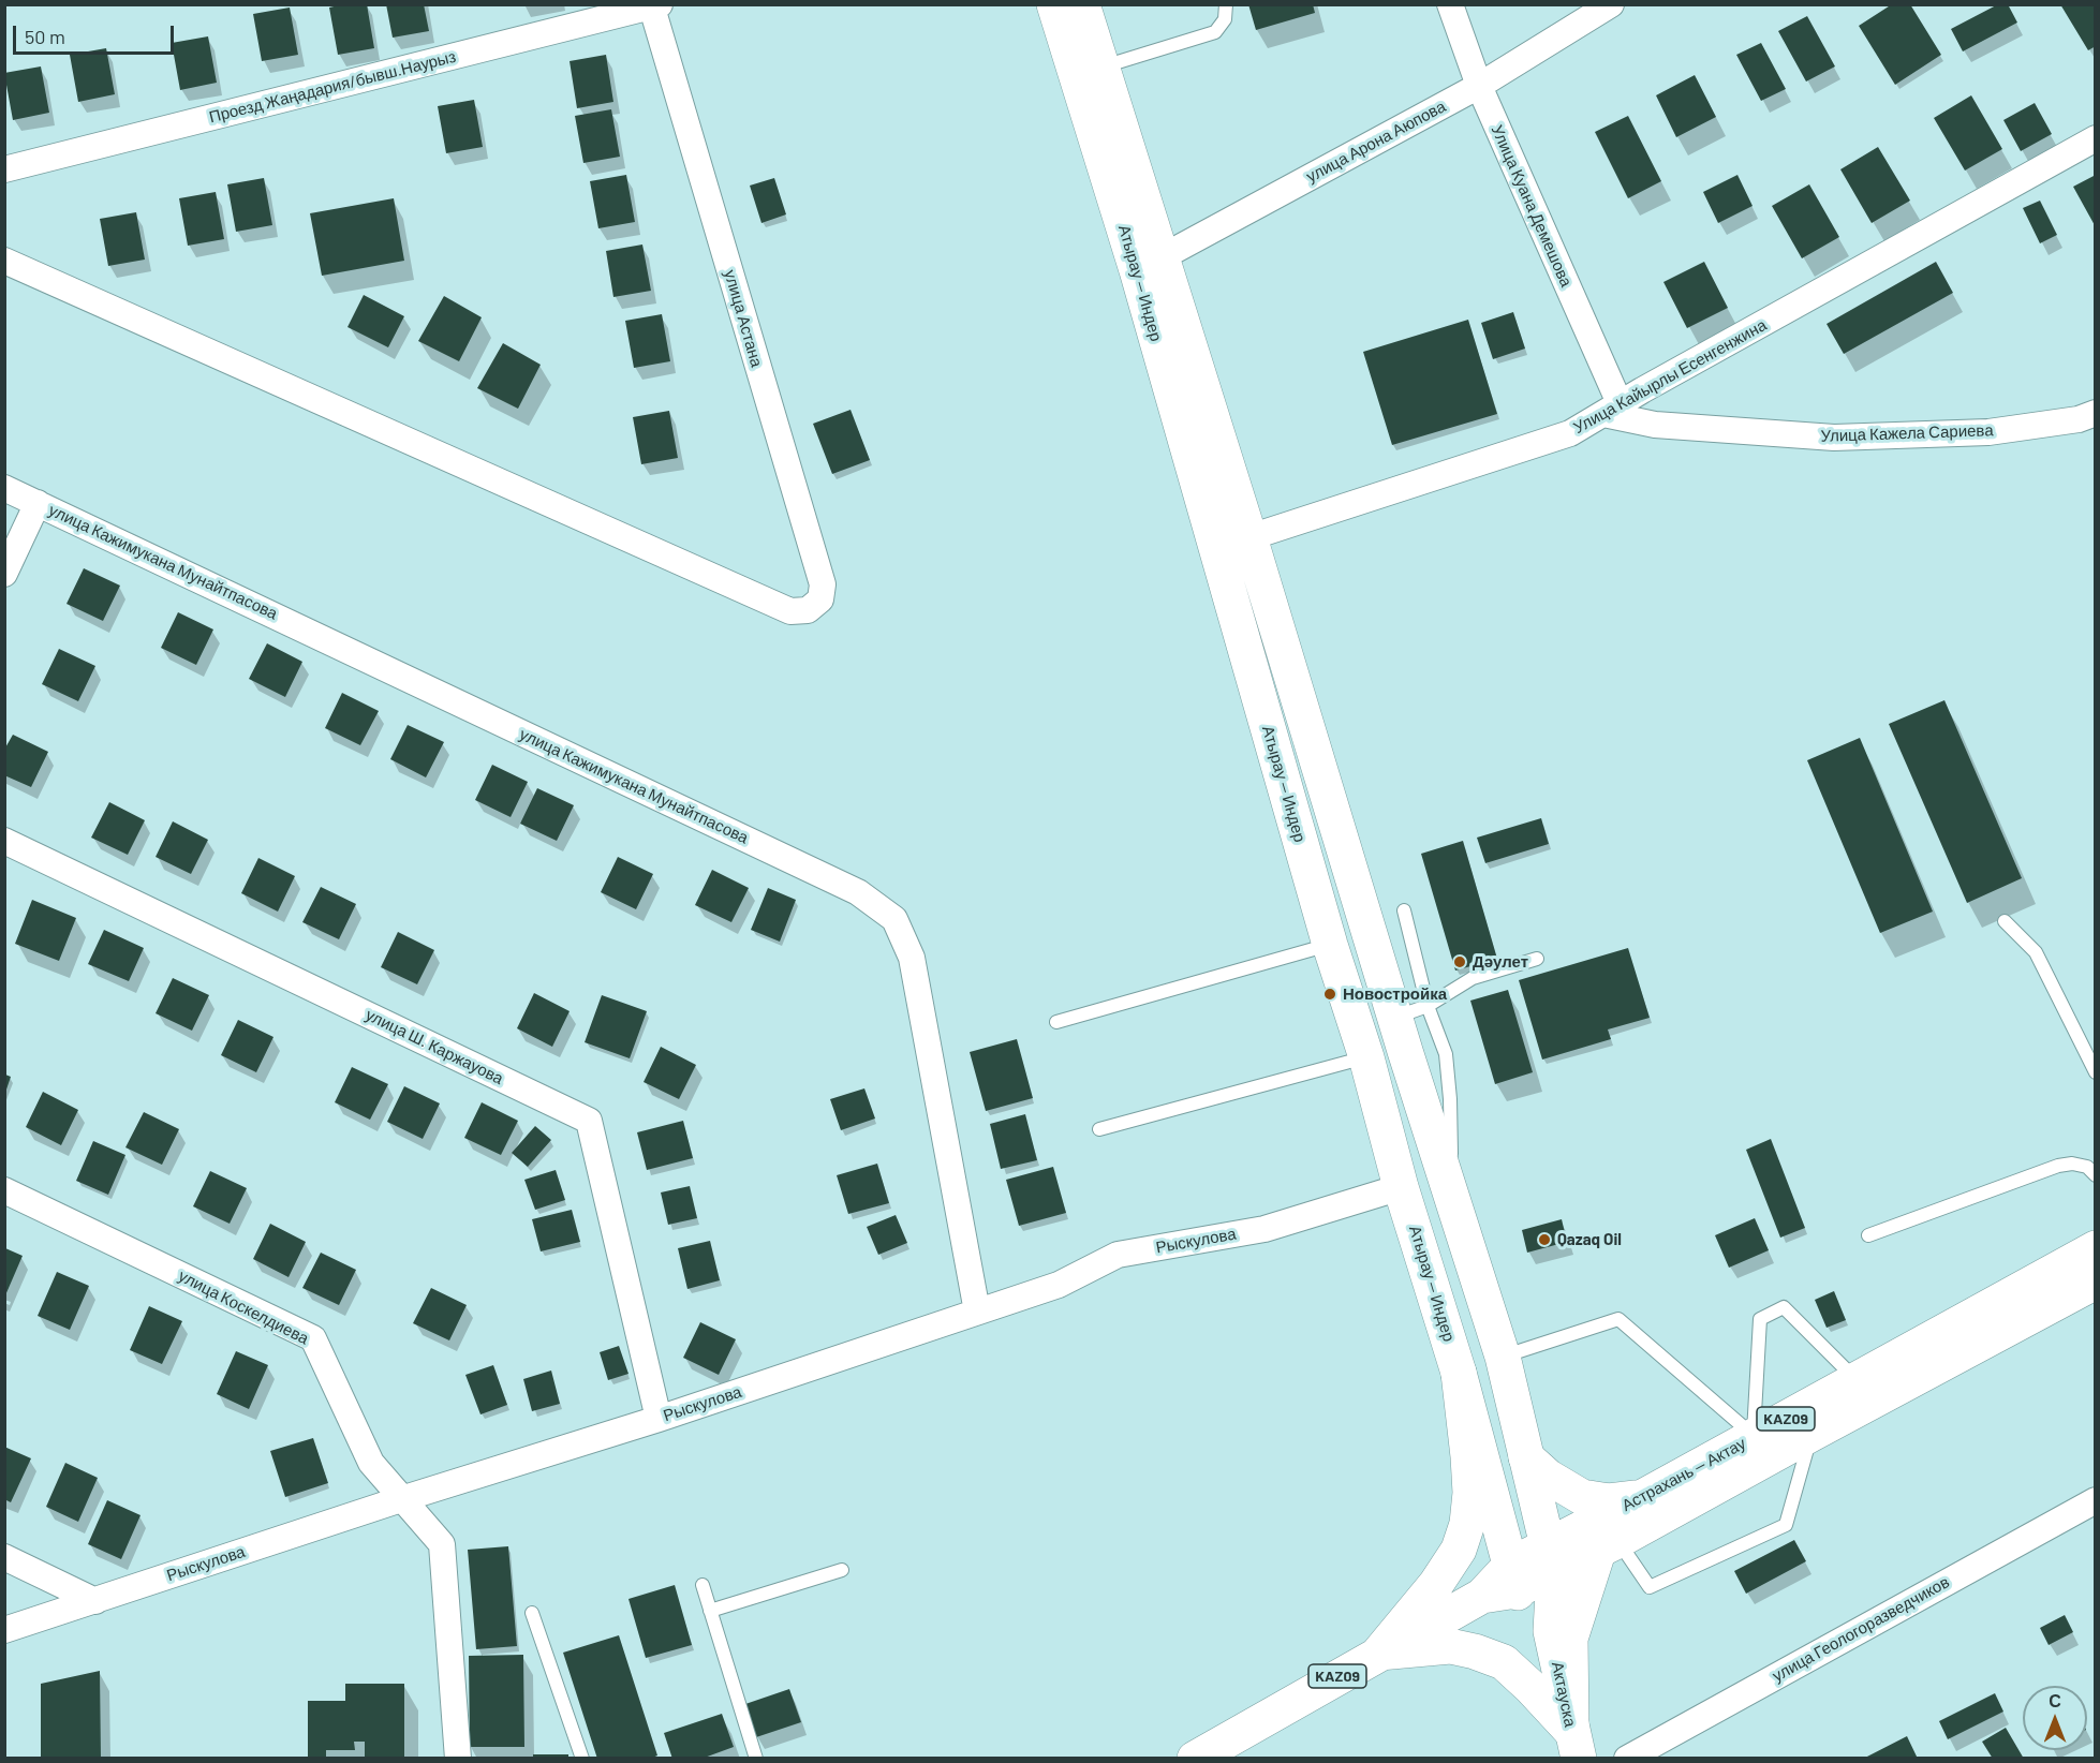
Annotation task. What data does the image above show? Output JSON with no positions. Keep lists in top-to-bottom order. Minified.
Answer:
{"streets":{"main road":["Атырау — Индер","KAZ09","Астрахань — Актау","Актауска"],"street":["Проезд Жаңадария/бывш.Наурыз","улица Арона Аюпова","Улица Куана Демешова","улица Астана","Улица Кайырлы Есенгенжина","Улица Кажела Сариева","улица Кажимукана Мунайтпасова","улица Ш. Каржауова","Рыскулова","улица Коскелдиева","улица Геологоразведчиков"]},"crossings":[["Проезд Жаңадария/бывш.Наурыз","улица Астана"],["улица Арона Аюпова","Улица Куана Демешова"],["улица Арона Аюпова","Атырау — Индер"],["Улица Куана Демешова","Улица Кайырлы Есенгенжина"],["Улица Куана Демешова","Улица Кажела Сариева"],["Атырау — Индер","Улица Кайырлы Есенгенжина"],["Атырау — Индер","Рыскулова"],["Атырау — Индер","Астрахань — Актау"],["Атырау — Индер","Актауска"],["Улица Кайырлы Есенгенжина","Улица Кажела Сариева"],["улица Кажимукана Мунайтпасова","Рыскулова"],["улица Ш. Каржауова","Рыскулова"],["Рыскулова","улица Коскелдиева"],["Астрахань — Актау","Актауска"]],"places":["Дәулет","Новостройка","Qazaq Oil"],"scale_bar":"50 m","north":"top"}
